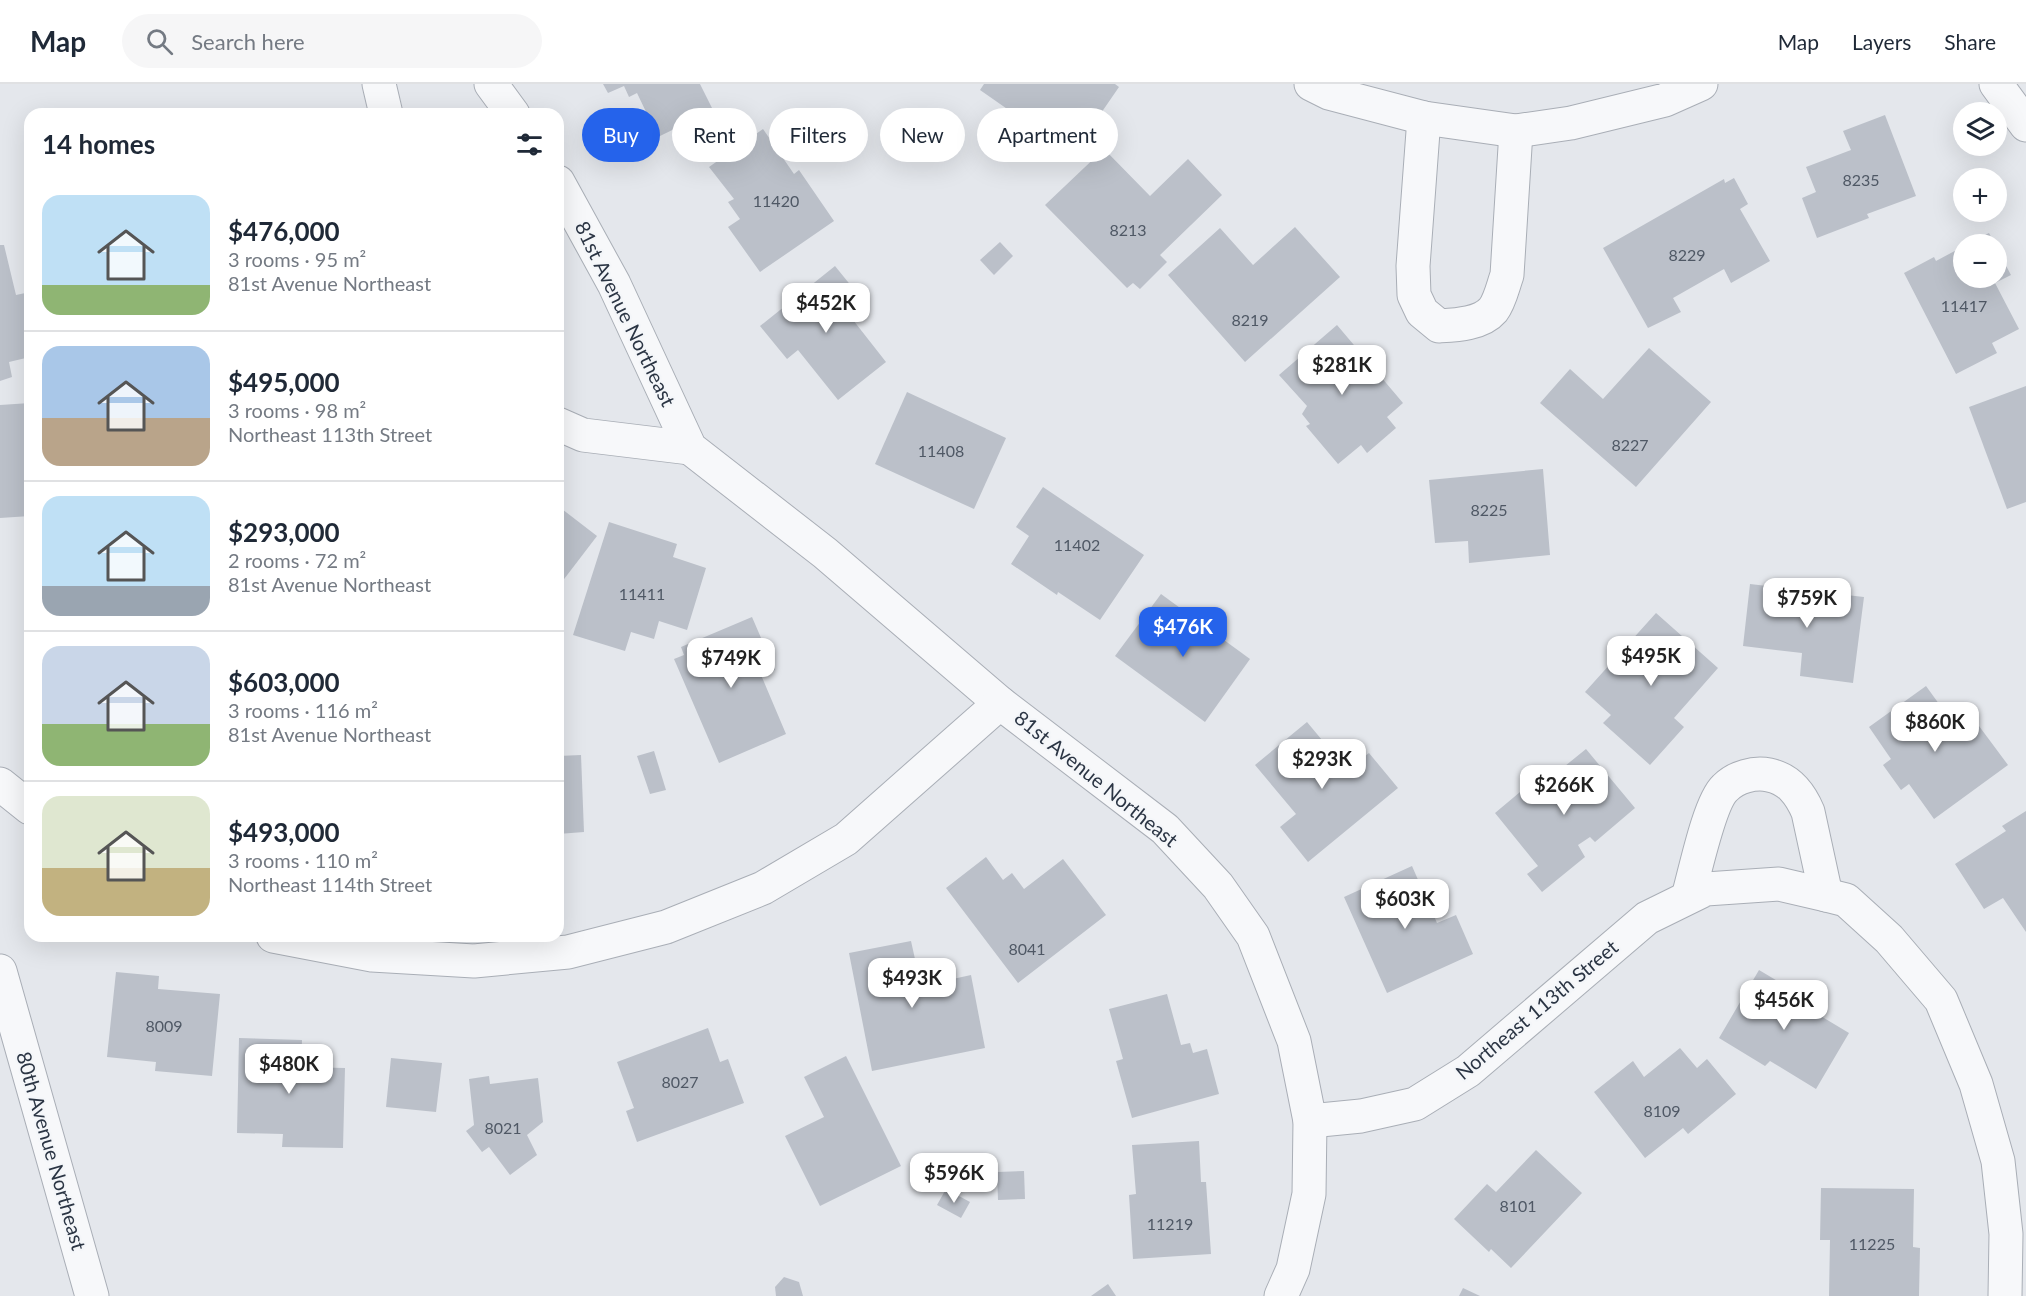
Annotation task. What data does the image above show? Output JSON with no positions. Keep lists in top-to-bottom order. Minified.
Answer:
{"streets":{"street":["81st Avenue Northeast","Northeast 113th Street","80th Avenue Northeast"]},"crossings":[["81st Avenue Northeast","Northeast 113th Street"]],"house_numbers":["8235","11420","8213","8229","11417","8219","8227","11408","8225","11402","11411","8041","8009","8027","8109","8021","8101","11219","11225"],"page":{"header":"Map","search":"Search here","nav":["Map","Layers","Share"],"map_buttons":["+","−"],"chip":["Buy","Rent","Filters","New","Apartment"],"heading":"14 homes","list":[{"name":"$476,000","note":"3 rooms · 95 m² · 81st Avenue Northeast"},{"name":"$495,000","note":"3 rooms · 98 m² · Northeast 113th Street"},{"name":"$293,000","note":"2 rooms · 72 m² · 81st Avenue Northeast"},{"name":"$603,000","note":"3 rooms · 116 m² · 81st Avenue Northeast"},{"name":"$493,000","note":"3 rooms · 110 m² · Northeast 114th Street"}],"price":["$452K","$281K","$759K","$476K","$495K","$749K","$860K","$293K","$266K","$603K","$493K","$456K","$480K","$596K"]}}
